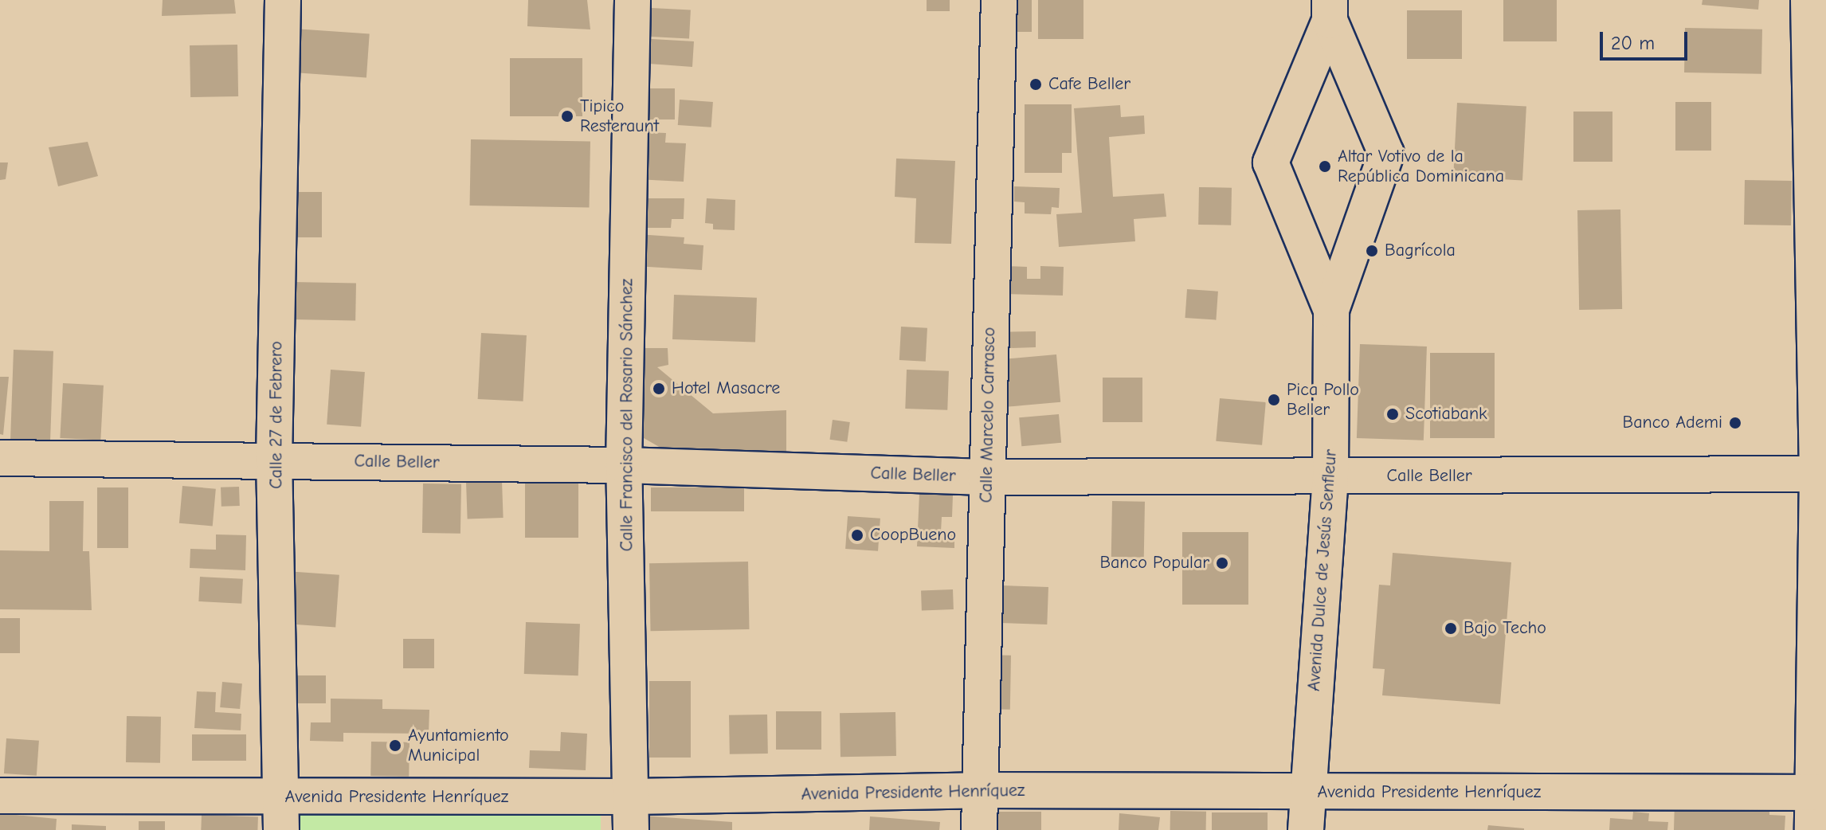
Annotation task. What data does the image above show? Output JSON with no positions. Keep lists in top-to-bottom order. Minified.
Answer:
{"streets":{"street":["Calle 27 de Febrero","Calle Francisco del Rosario Sánchez","Calle Marcelo Carrasco","Calle Beller","Avenida Dulce de Jesús Senfleur","Avenida Presidente Henríquez"]},"crossings":[["Calle 27 de Febrero","Calle Beller"],["Calle 27 de Febrero","Avenida Presidente Henríquez"],["Calle Francisco del Rosario Sánchez","Calle Beller"],["Calle Francisco del Rosario Sánchez","Avenida Presidente Henríquez"],["Calle Marcelo Carrasco","Calle Beller"],["Calle Marcelo Carrasco","Avenida Presidente Henríquez"],["Calle Beller","Avenida Dulce de Jesús Senfleur"],["Avenida Dulce de Jesús Senfleur","Avenida Presidente Henríquez"]],"places":["Cafe Beller","Tipico Resteraunt","Altar Votivo de la República Dominicana","Bagrícola","Hotel Masacre","Pica Pollo Beller","Scotiabank","Banco Ademi","CoopBueno","Banco Popular","Bajo Techo","Ayuntamiento Municipal"],"scale_bar":"20 m"}
